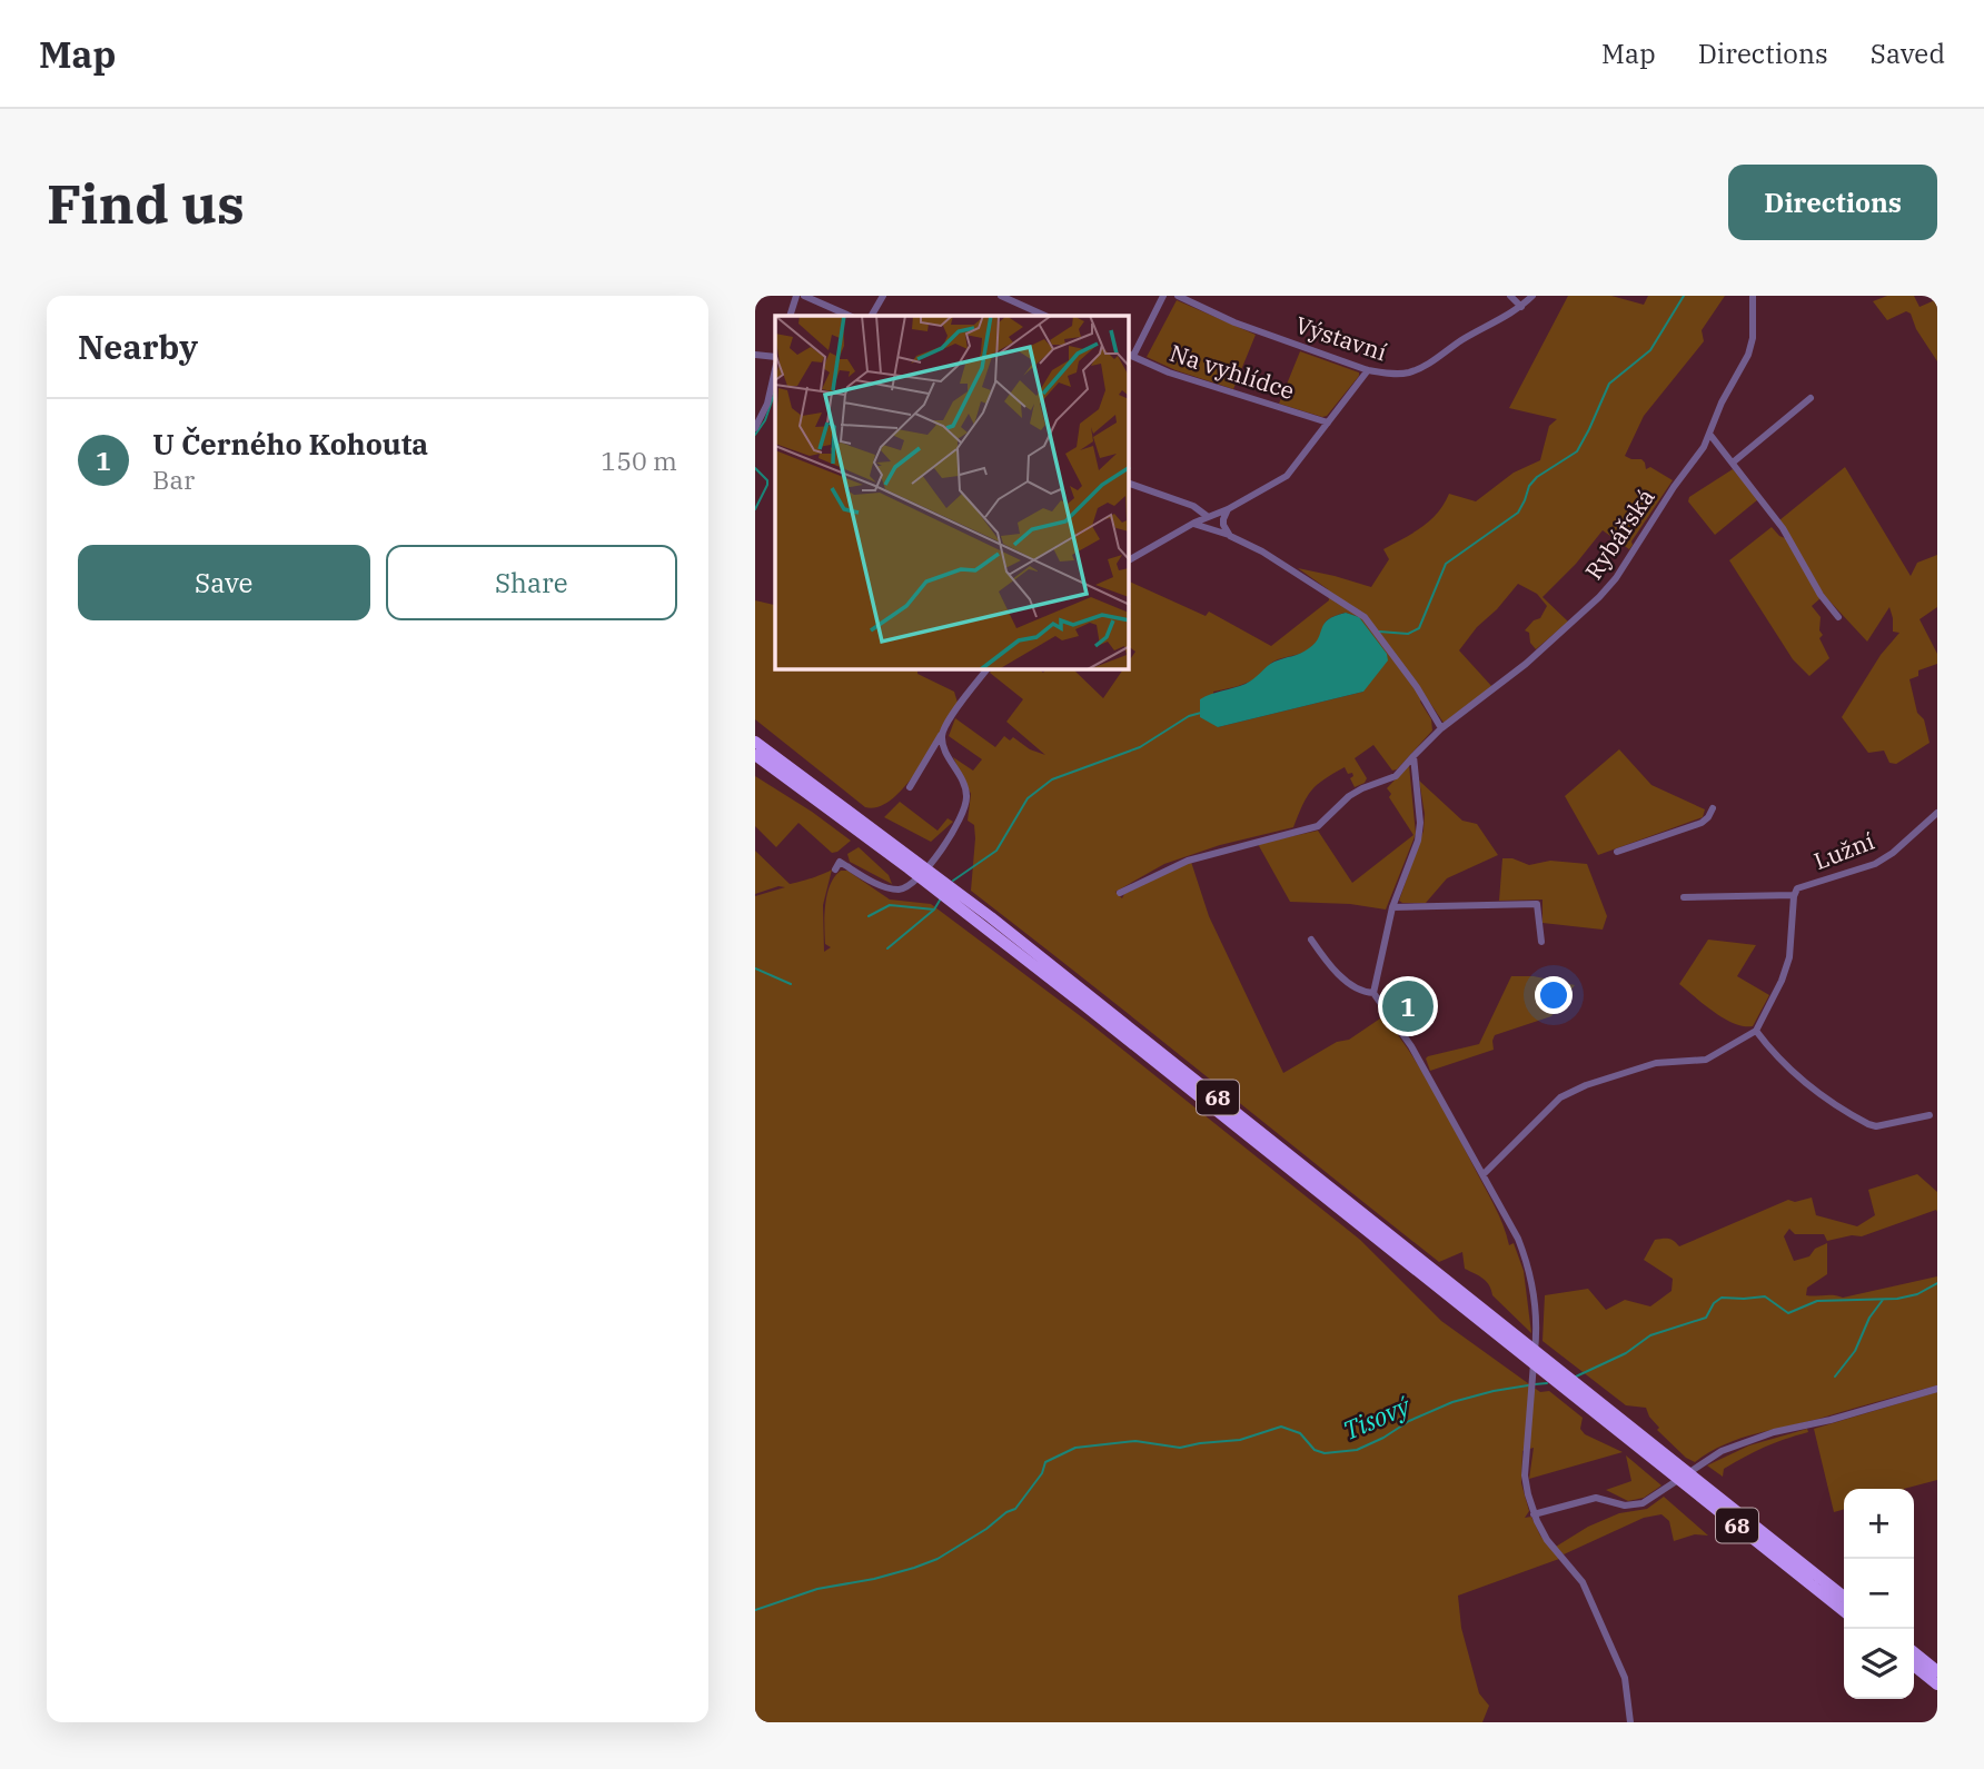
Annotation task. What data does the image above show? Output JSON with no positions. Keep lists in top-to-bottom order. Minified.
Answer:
{"streets":{"highway":["68"],"street":["Výstavní","Na vyhlídce","Rybářská","Lužní"]},"water":["Tisový"],"page":{"header":"Map","nav":["Map","Directions","Saved"],"buttons":["Directions",["Save","Share"]],"title":"Find us","heading":"Nearby","list":[{"mark":"1","name":"U Černého Kohouta","note":"Bar","value":"150 m"}],"pins":"1","map_buttons":["+","−"]}}
